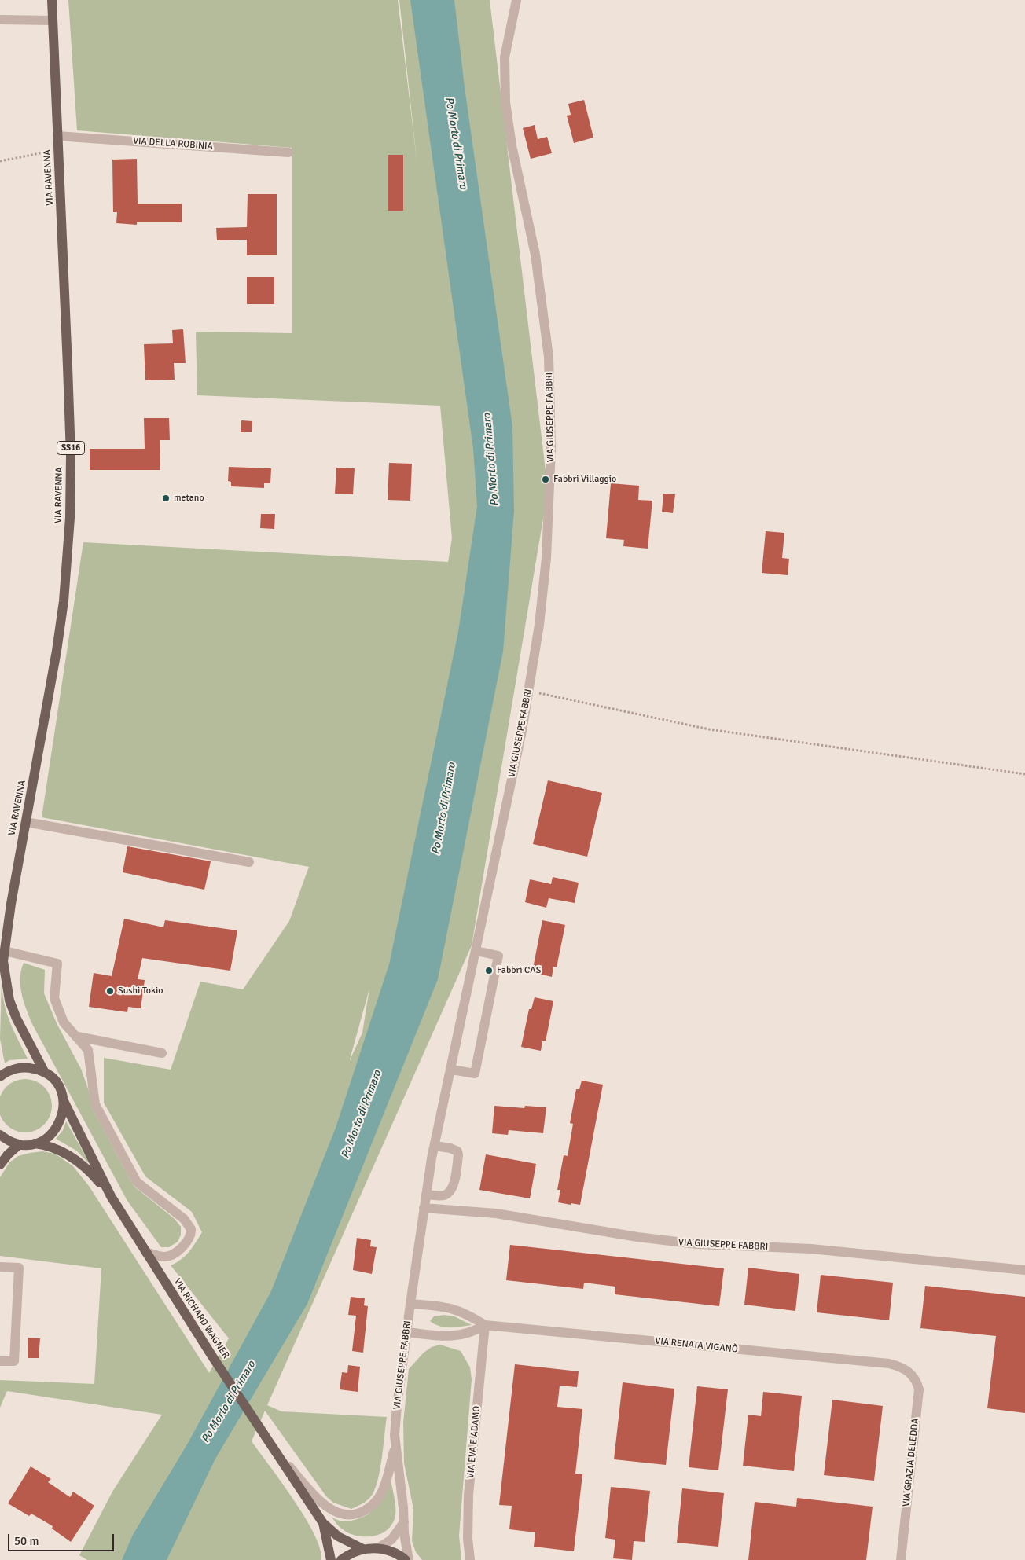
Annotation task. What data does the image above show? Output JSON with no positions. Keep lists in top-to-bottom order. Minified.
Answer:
{"streets":{"main road":["VIA RAVENNA","SS16","VIA RICHARD WAGNER"],"street":["VIA DELLA ROBINIA","VIA GIUSEPPE FABBRI","VIA RENATA VIGANÒ","VIA EVA E ADAMO","VIA GRAZIA DELEDDA"]},"crossings":[["VIA DELLA ROBINIA","VIA RAVENNA"],["VIA RAVENNA","VIA RICHARD WAGNER"],["VIA GIUSEPPE FABBRI","VIA RICHARD WAGNER"],["VIA GIUSEPPE FABBRI","VIA RENATA VIGANÒ"],["VIA RENATA VIGANÒ","VIA EVA E ADAMO"],["VIA RENATA VIGANÒ","VIA GRAZIA DELEDDA"]],"water":["Po Morto di Primaro"],"places":["Fabbri Villaggio","metano","Fabbri CAS","Sushi Tokio"],"scale_bar":"50 m"}
